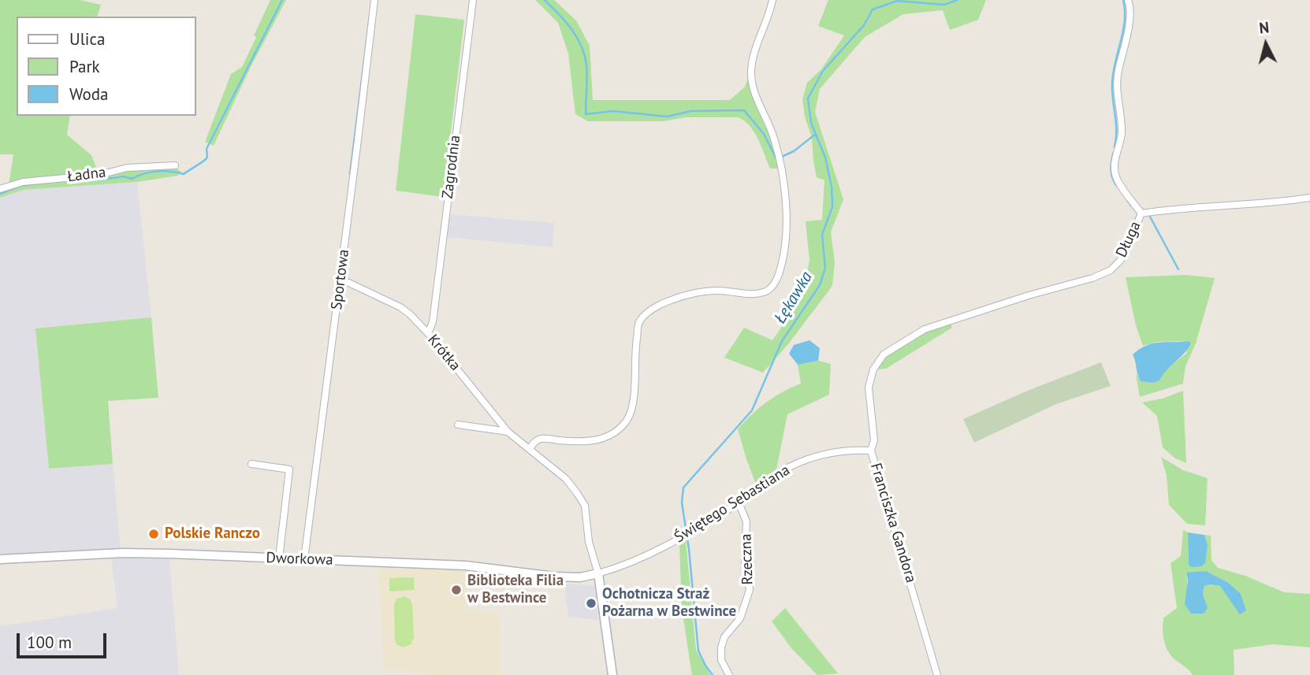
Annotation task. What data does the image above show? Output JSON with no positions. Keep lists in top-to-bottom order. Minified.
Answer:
{"streets":{"street":["Zagrodnia","Ładna","Długa","Sportowa","Krótka","Świętego Sebastiana","Franciszka Gandora","Dworkowa","Rzeczna"]},"crossings":[["Zagrodnia","Krótka"],["Długa","Franciszka Gandora"],["Sportowa","Krótka"],["Sportowa","Dworkowa"],["Krótka","Świętego Sebastiana"],["Krótka","Dworkowa"],["Świętego Sebastiana","Franciszka Gandora"],["Świętego Sebastiana","Dworkowa"],["Świętego Sebastiana","Rzeczna"]],"water":["Łękawka"],"places":["Polskie Ranczo","Biblioteka Filia w Bestwince","Ochotnicza Straż Pożarna w Bestwince"],"legend":["Ulica","Park","Woda"],"scale_bar":"100 m","north":"top"}
